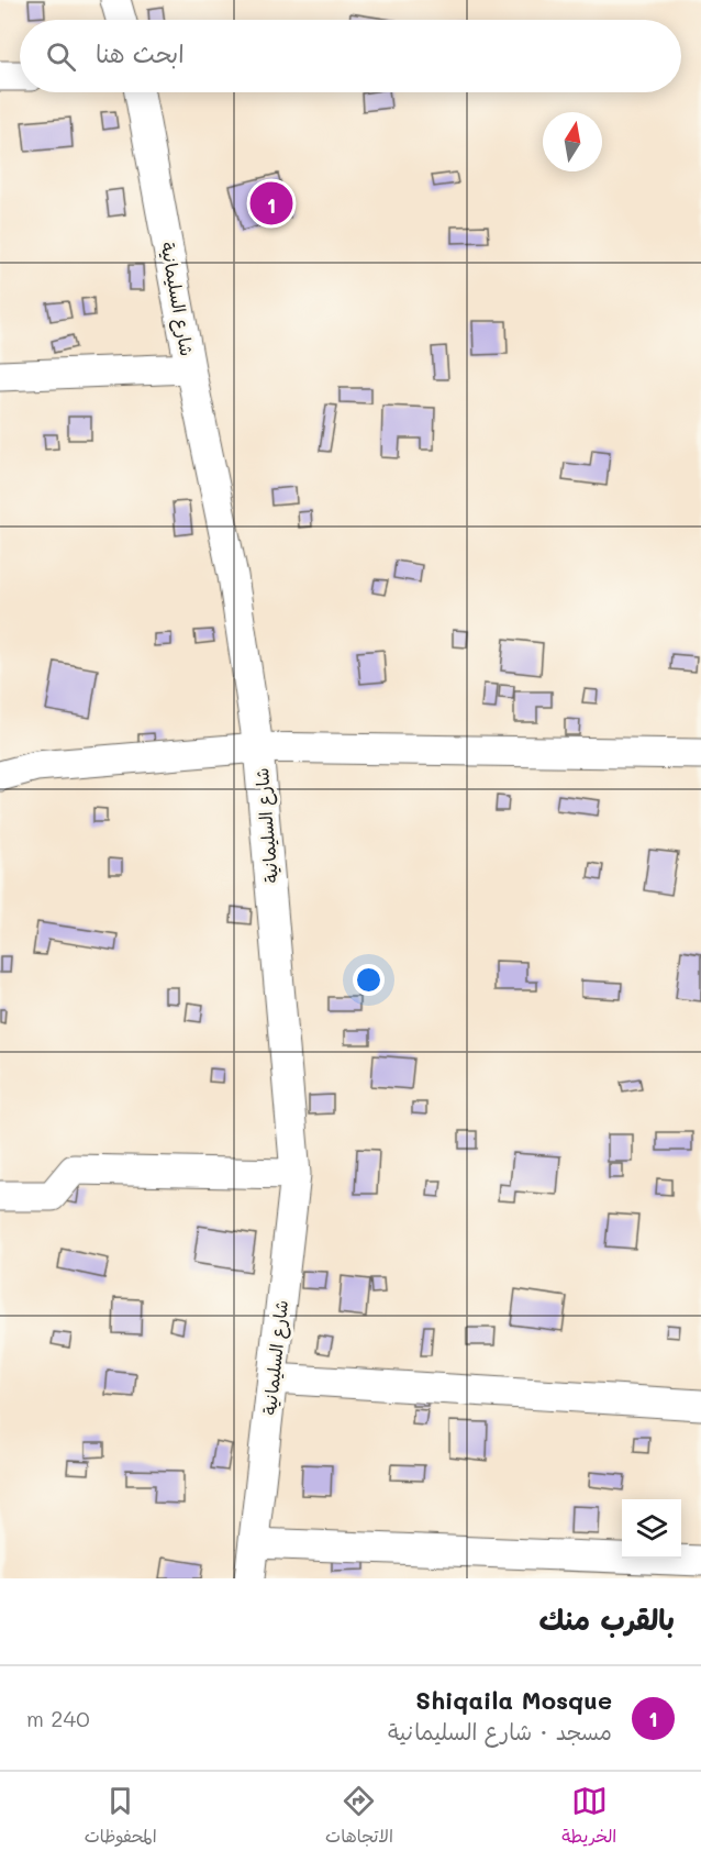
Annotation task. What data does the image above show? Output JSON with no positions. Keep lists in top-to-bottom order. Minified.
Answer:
{"streets":{"street":["شارع السليمانية"]},"north":"top","page":{"search":"ابحث هنا","pins":"1","heading":"بالقرب منك","list":[{"mark":"1","name":"Shiqaila Mosque","note":"مسجد · شارع السليمانية","value":"240 m"}],"nav":["الخريطة","الاتجاهات","المحفوظات"]}}
